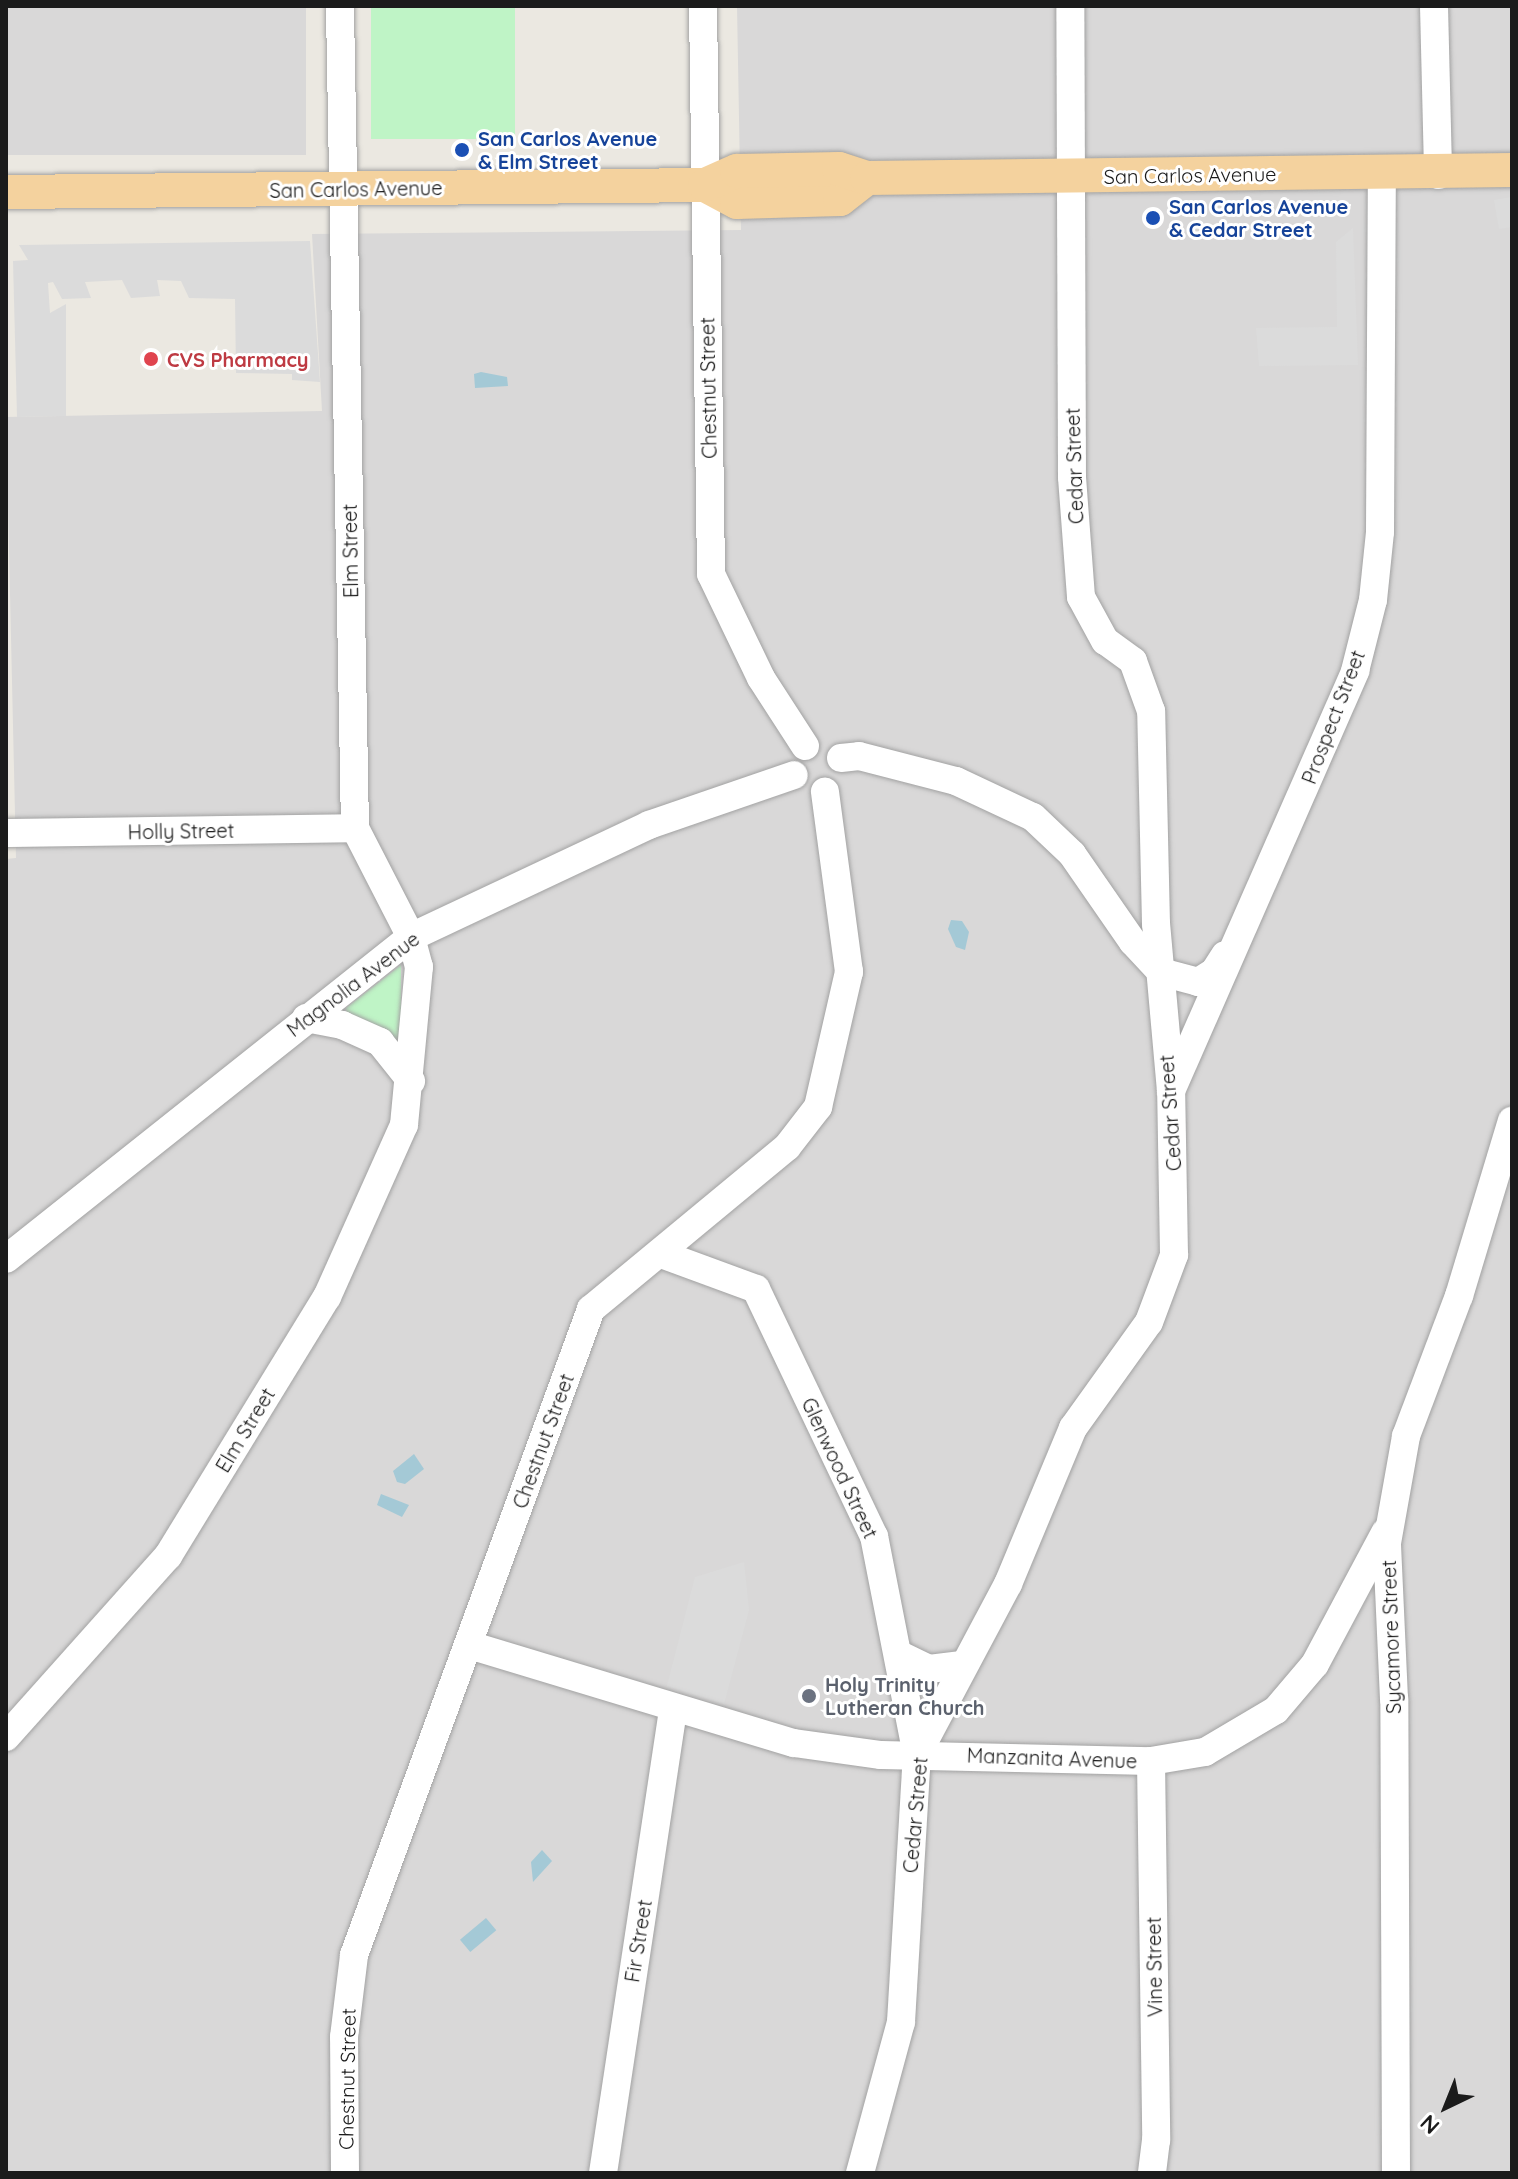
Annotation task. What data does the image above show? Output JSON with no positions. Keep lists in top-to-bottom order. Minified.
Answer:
{"streets":{"main road":["San Carlos Avenue"],"street":["Chestnut Street","Cedar Street","Elm Street","Prospect Street","Holly Street","Magnolia Avenue","Glenwood Street","Sycamore Street","Manzanita Avenue","Fir Street","Vine Street"]},"crossings":[["San Carlos Avenue","Chestnut Street"],["San Carlos Avenue","Cedar Street"],["San Carlos Avenue","Elm Street"],["San Carlos Avenue","Prospect Street"],["Chestnut Street","Magnolia Avenue"],["Chestnut Street","Glenwood Street"],["Chestnut Street","Manzanita Avenue"],["Cedar Street","Prospect Street"],["Cedar Street","Glenwood Street"],["Cedar Street","Manzanita Avenue"],["Elm Street","Holly Street"],["Elm Street","Magnolia Avenue"],["Glenwood Street","Manzanita Avenue"],["Sycamore Street","Manzanita Avenue"],["Manzanita Avenue","Fir Street"],["Manzanita Avenue","Vine Street"]],"places":["San Carlos Avenue & Elm Street","San Carlos Avenue & Cedar Street","CVS Pharmacy","Holy Trinity Lutheran Church"],"north":"bottom left"}
